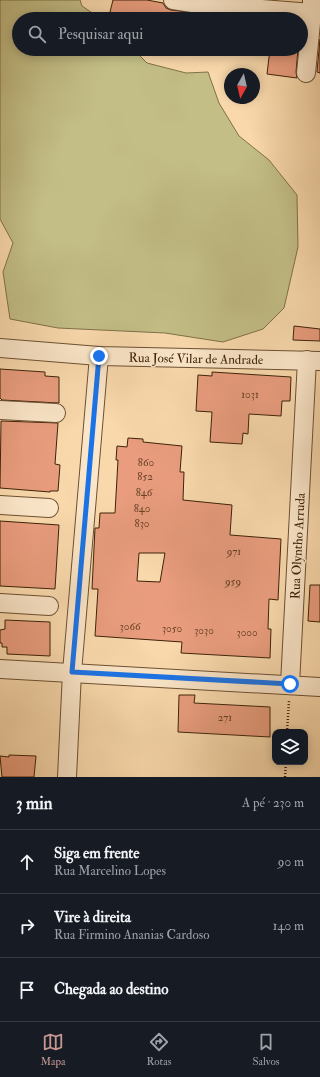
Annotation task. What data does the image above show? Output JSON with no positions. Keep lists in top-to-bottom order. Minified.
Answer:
{"streets":{"street":["Rua José Vilar de Andrade","Rua Olyntho Arruda"]},"crossings":[["Rua José Vilar de Andrade","Rua Olyntho Arruda"]],"house_numbers":["1031","860","852","846","840","830","971","959","3066","3050","3030","3000","271"],"north":"bottom","page":{"search":"Pesquisar aqui","heading":["3 min","A pé · 230 m"],"list":[["Siga em frente","Rua Marcelino Lopes","90 m"],["Vire à direita","Rua Firmino Ananias Cardoso","140 m"],"Chegada ao destino"],"nav":["Mapa","Rotas","Salvos"]}}
